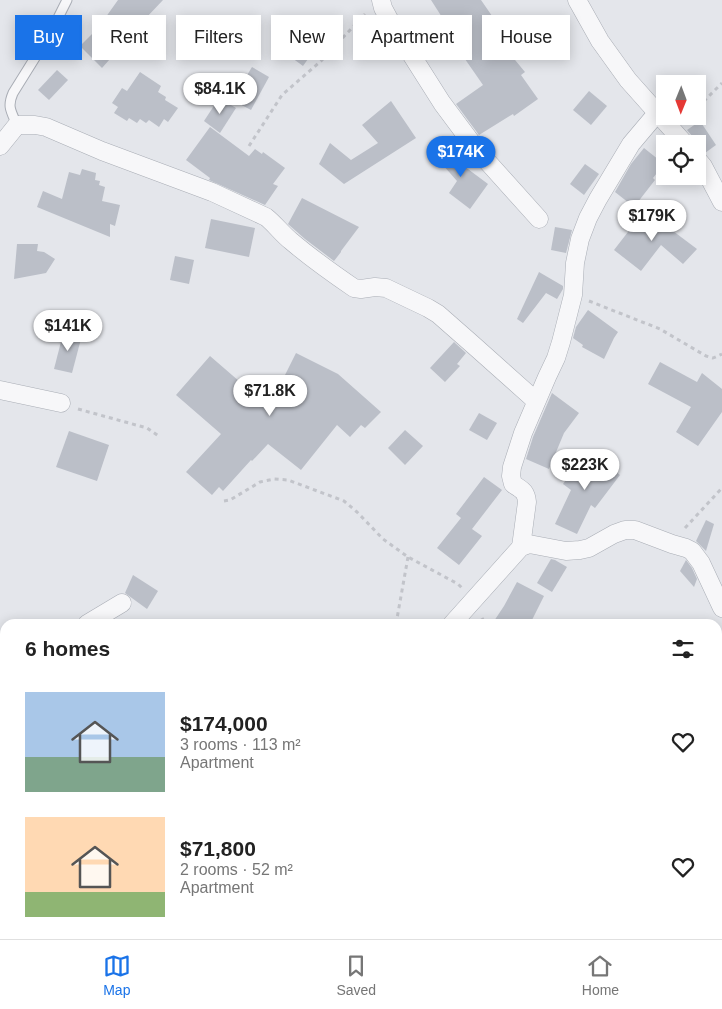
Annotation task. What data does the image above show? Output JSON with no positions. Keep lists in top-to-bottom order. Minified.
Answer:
{"north":"bottom","page":{"chip":["Buy","Rent","Filters","New","Apartment","House"],"price":["$84.1K","$174K","$179K","$141K","$71.8K","$223K"],"heading":"6 homes","list":[{"name":"$174,000","note":"3 rooms · 113 m² · Apartment"},{"name":"$71,800","note":"2 rooms · 52 m² · Apartment"}],"tabs":["Map","Saved","Home"]}}
